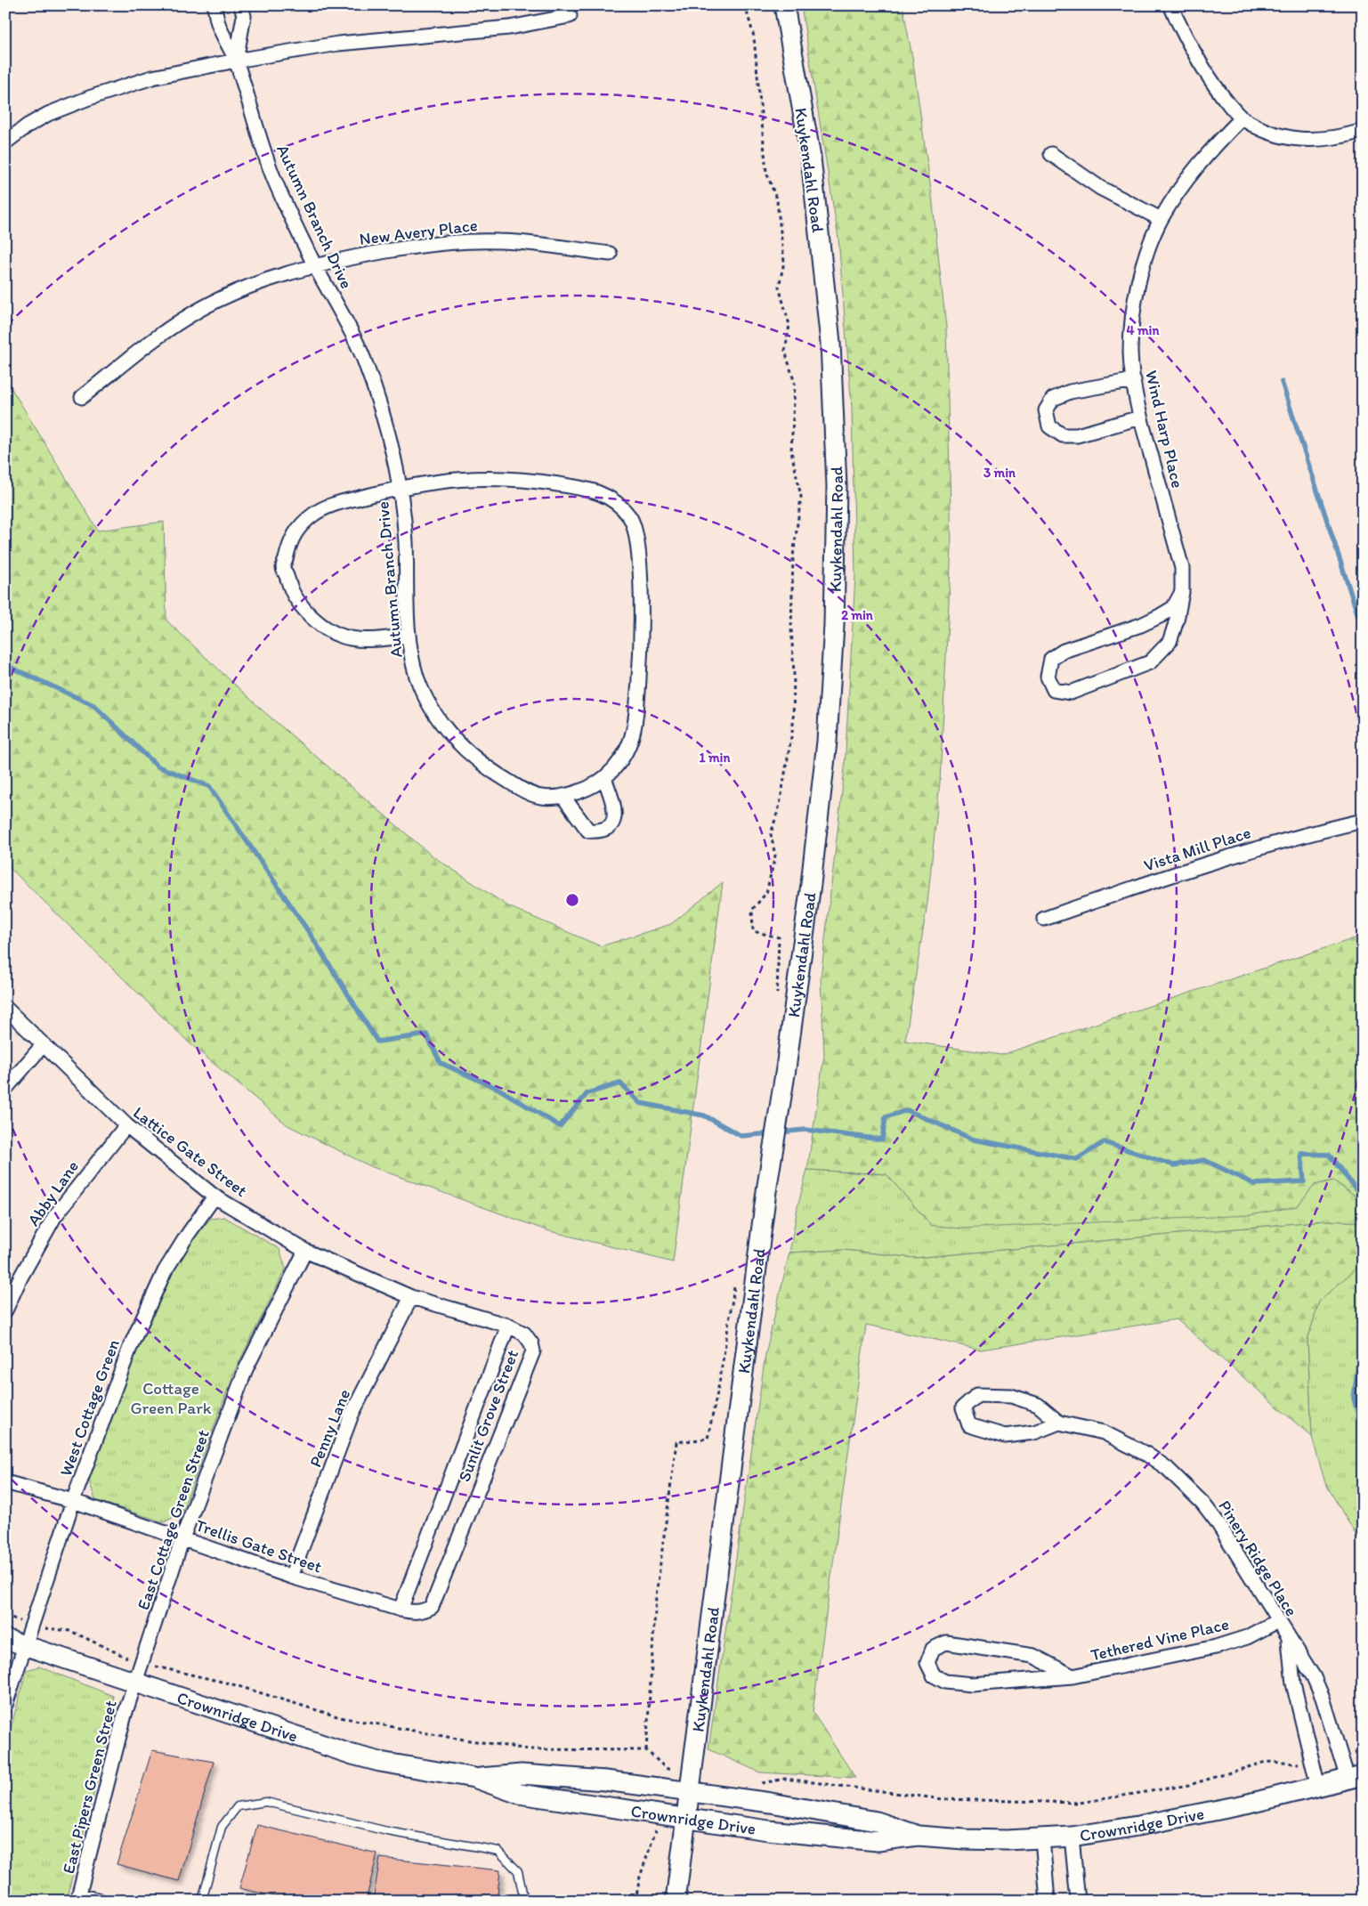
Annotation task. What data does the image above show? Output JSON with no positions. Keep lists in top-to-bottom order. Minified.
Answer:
{"streets":{"main road":["Kuykendahl Road","Crownridge Drive"],"street":["Autumn Branch Drive","New Avery Place","Wind Harp Place","Vista Mill Place","Lattice Gate Street","Abby Lane","West Cottage Green","Sunlit Grove Street","Penny Lane","East Cottage Green Street","Trellis Gate Street","Pinery Ridge Place","Tethered Vine Place","East Pipers Green Street"]},"crossings":[["Kuykendahl Road","Crownridge Drive"],["Autumn Branch Drive","New Avery Place"],["Lattice Gate Street","Abby Lane"],["Lattice Gate Street","West Cottage Green"],["Lattice Gate Street","Sunlit Grove Street"],["Lattice Gate Street","Penny Lane"],["Lattice Gate Street","East Cottage Green Street"],["West Cottage Green","Trellis Gate Street"],["West Cottage Green","Crownridge Drive"],["Sunlit Grove Street","Trellis Gate Street"],["Penny Lane","Trellis Gate Street"],["East Cottage Green Street","Trellis Gate Street"],["East Cottage Green Street","Crownridge Drive"],["East Cottage Green Street","East Pipers Green Street"],["Pinery Ridge Place","Tethered Vine Place"],["Pinery Ridge Place","Crownridge Drive"],["Crownridge Drive","East Pipers Green Street"]],"parks":["Cottage Green Park"],"rings":["4 min","3 min","2 min","1 min"]}
